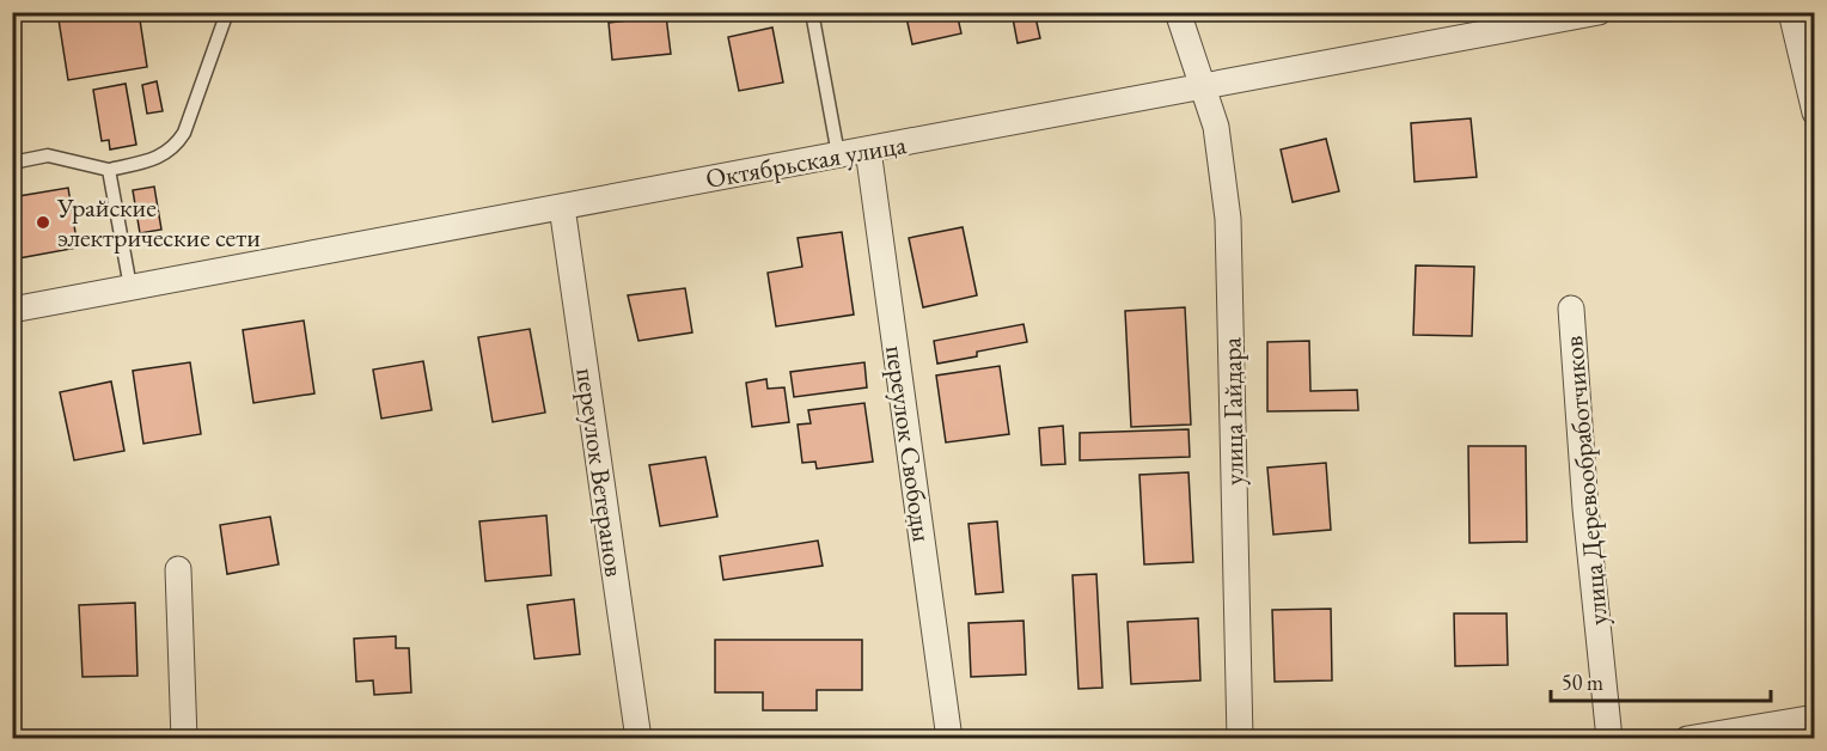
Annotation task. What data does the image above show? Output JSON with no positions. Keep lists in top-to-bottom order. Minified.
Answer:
{"streets":{"street":["Октябрьская улица","улица Гайдара","переулок Свободы","переулок Ветеранов","улица Деревообработчиков"]},"crossings":[["Октябрьская улица","улица Гайдара"],["Октябрьская улица","переулок Свободы"],["Октябрьская улица","переулок Ветеранов"]],"places":["Урайские электрические сети"],"scale_bar":"50 m"}
